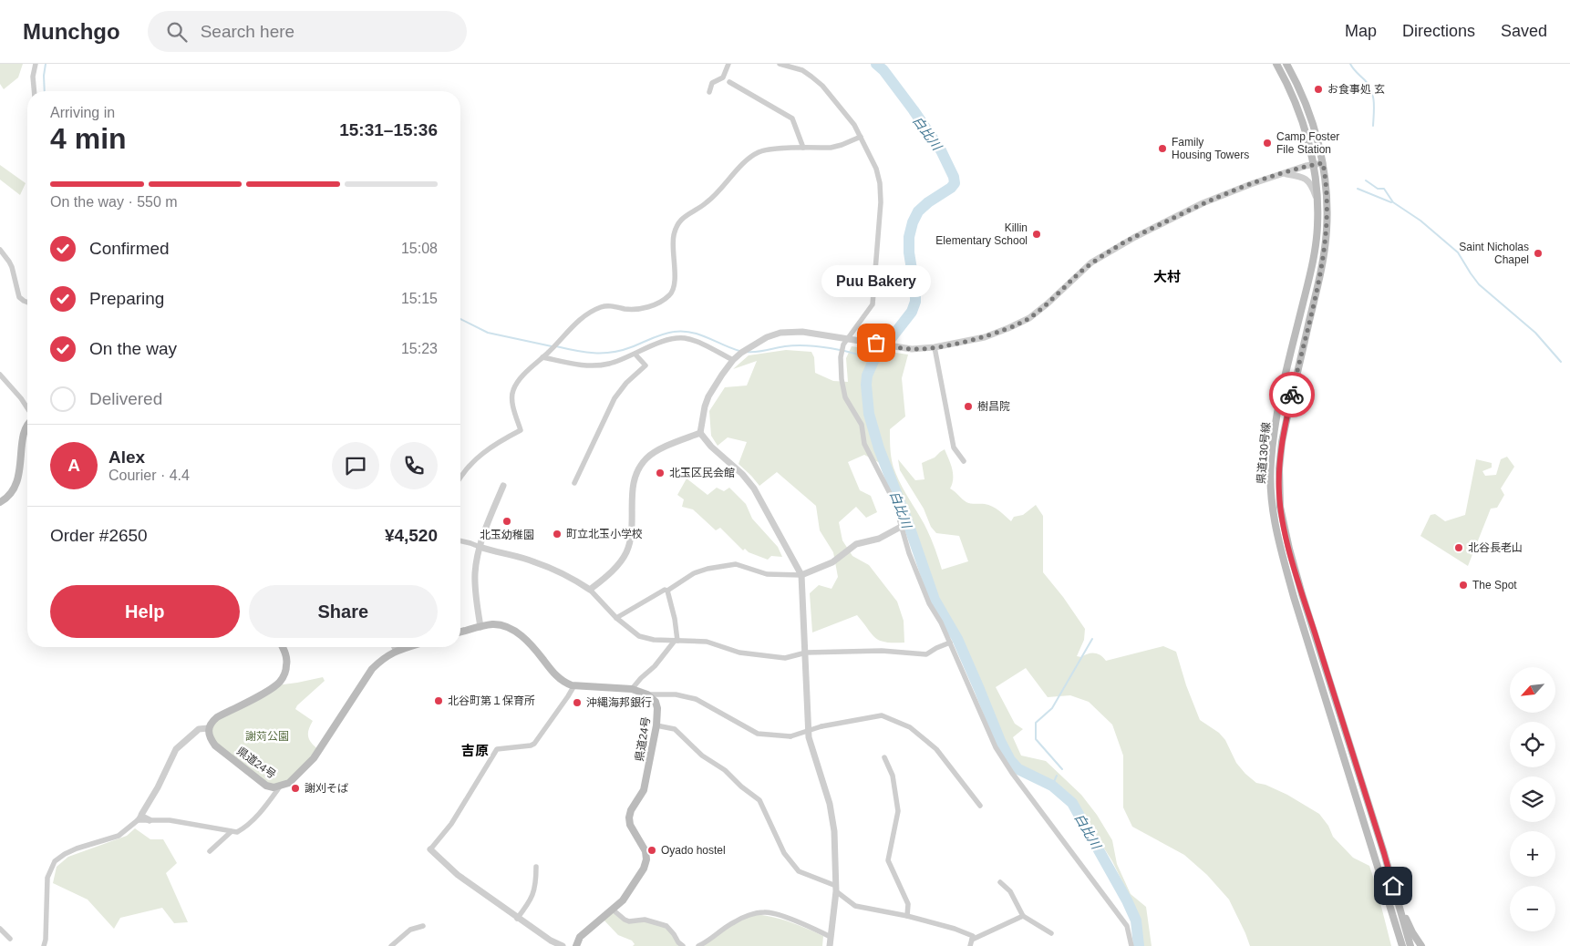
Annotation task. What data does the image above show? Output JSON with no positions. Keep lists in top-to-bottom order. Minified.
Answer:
{"streets":{"main road":["県道130号線","県道24号"]},"districts":["大村","吉原"],"water":["白比川"],"parks":["謝苅公園"],"places":["お食事処 玄","Camp Foster File Station","Family Housing Towers","Killin Elementary School","Saint Nicholas Chapel","Puu Bakery","樹昌院","北玉区民会館","北玉幼稚園","町立北玉小学校","北谷長老山","The Spot","北谷町第１保育所","沖縄海邦銀行","謝刈そば","Oyado hostel"],"north":"bottom left","page":{"header":"Munchgo","search":"Search here","nav":["Map","Directions","Saved"],"heading":["4 min","Arriving in","15:31–15:36"],"panel":["Alex","Courier · 4.4","Order #2650","¥4,520"],"bar":"On the way · 550 m","list":[["Confirmed","15:08"],["Preparing","15:15"],["On the way","15:23"],"Delivered"],"bubble":"Puu Bakery","round":"A","buttons":["Help","Share"],"map_buttons":["+","−"]}}
